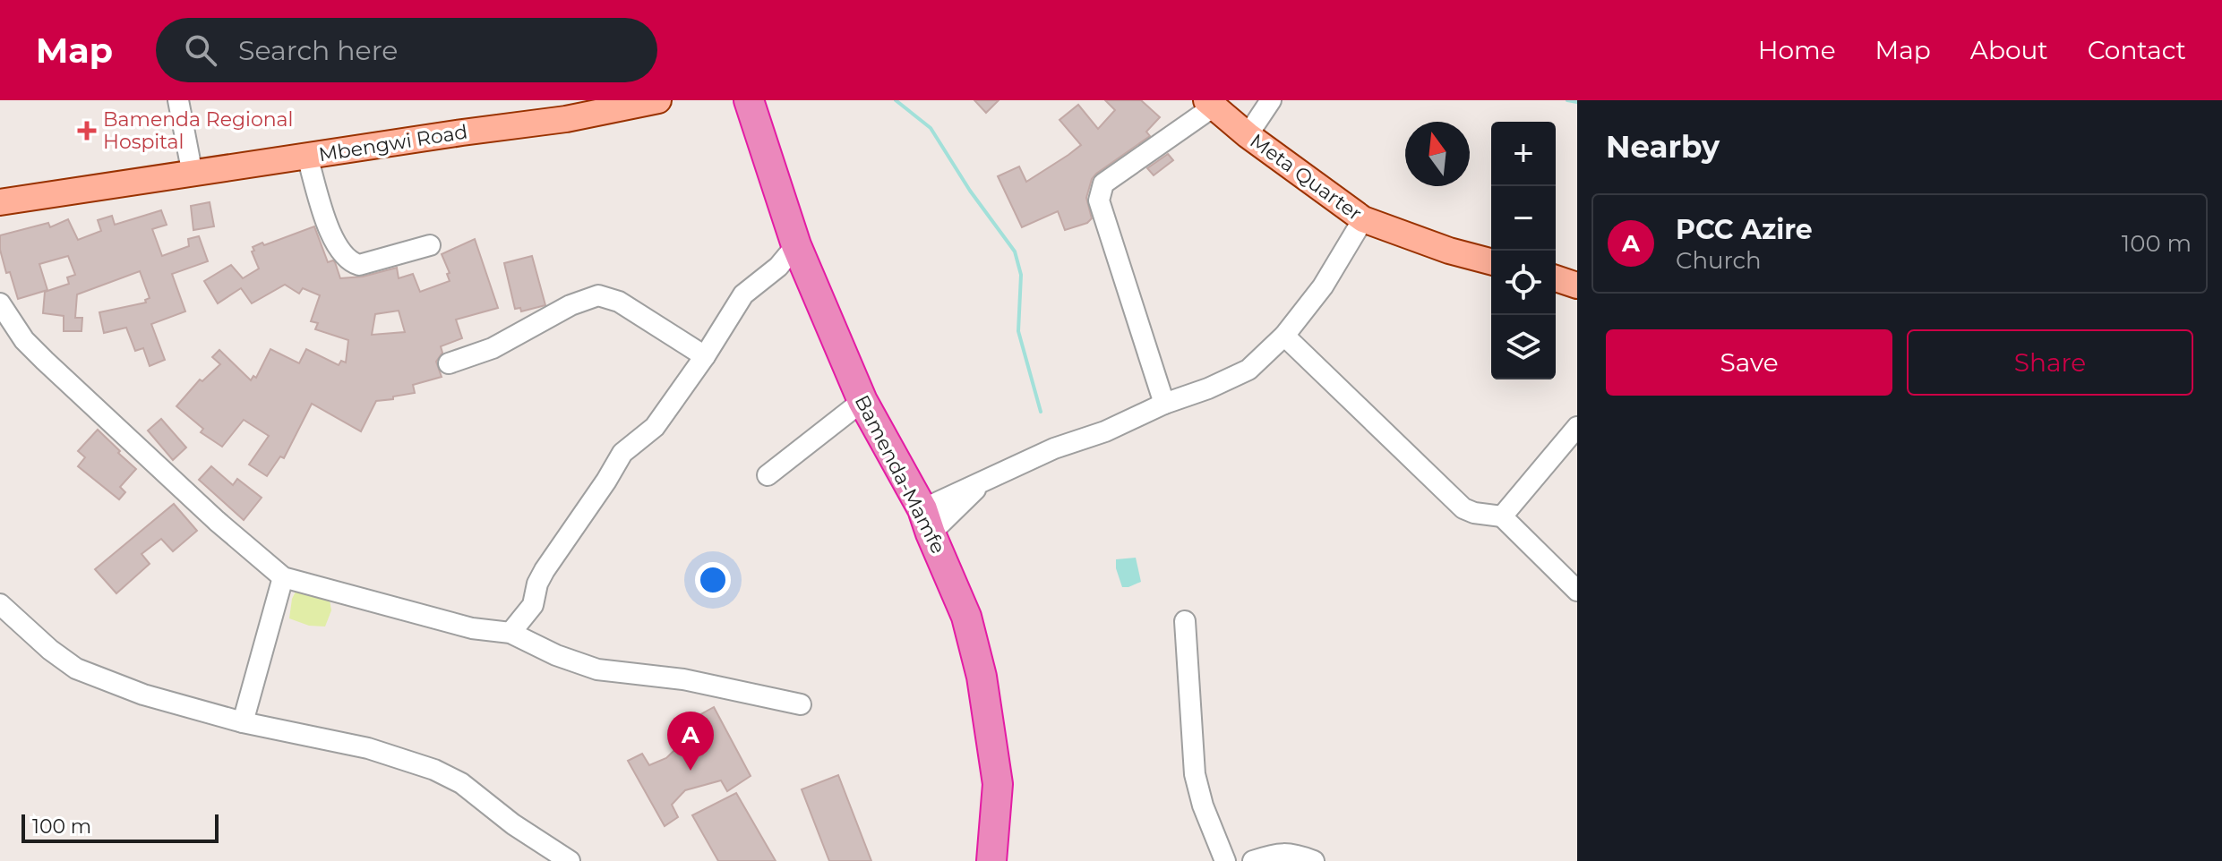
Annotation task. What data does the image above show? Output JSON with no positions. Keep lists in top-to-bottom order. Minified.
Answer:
{"streets":{"highway":["Bamenda-Mamfe"],"main road":["Mbengwi Road","Meta Quarter"]},"places":{"health":["Bamenda Regional Hospital"]},"scale_bar":"100 m","north":"top","page":{"header":"Map","search":"Search here","nav":["Home","Map","About","Contact"],"heading":"Nearby","map_buttons":["+","−"],"list":[{"mark":"A","name":"PCC Azire","note":"Church","value":"100 m"}],"buttons":["Save","Share"],"pins":"A","scale":"100 m"}}
